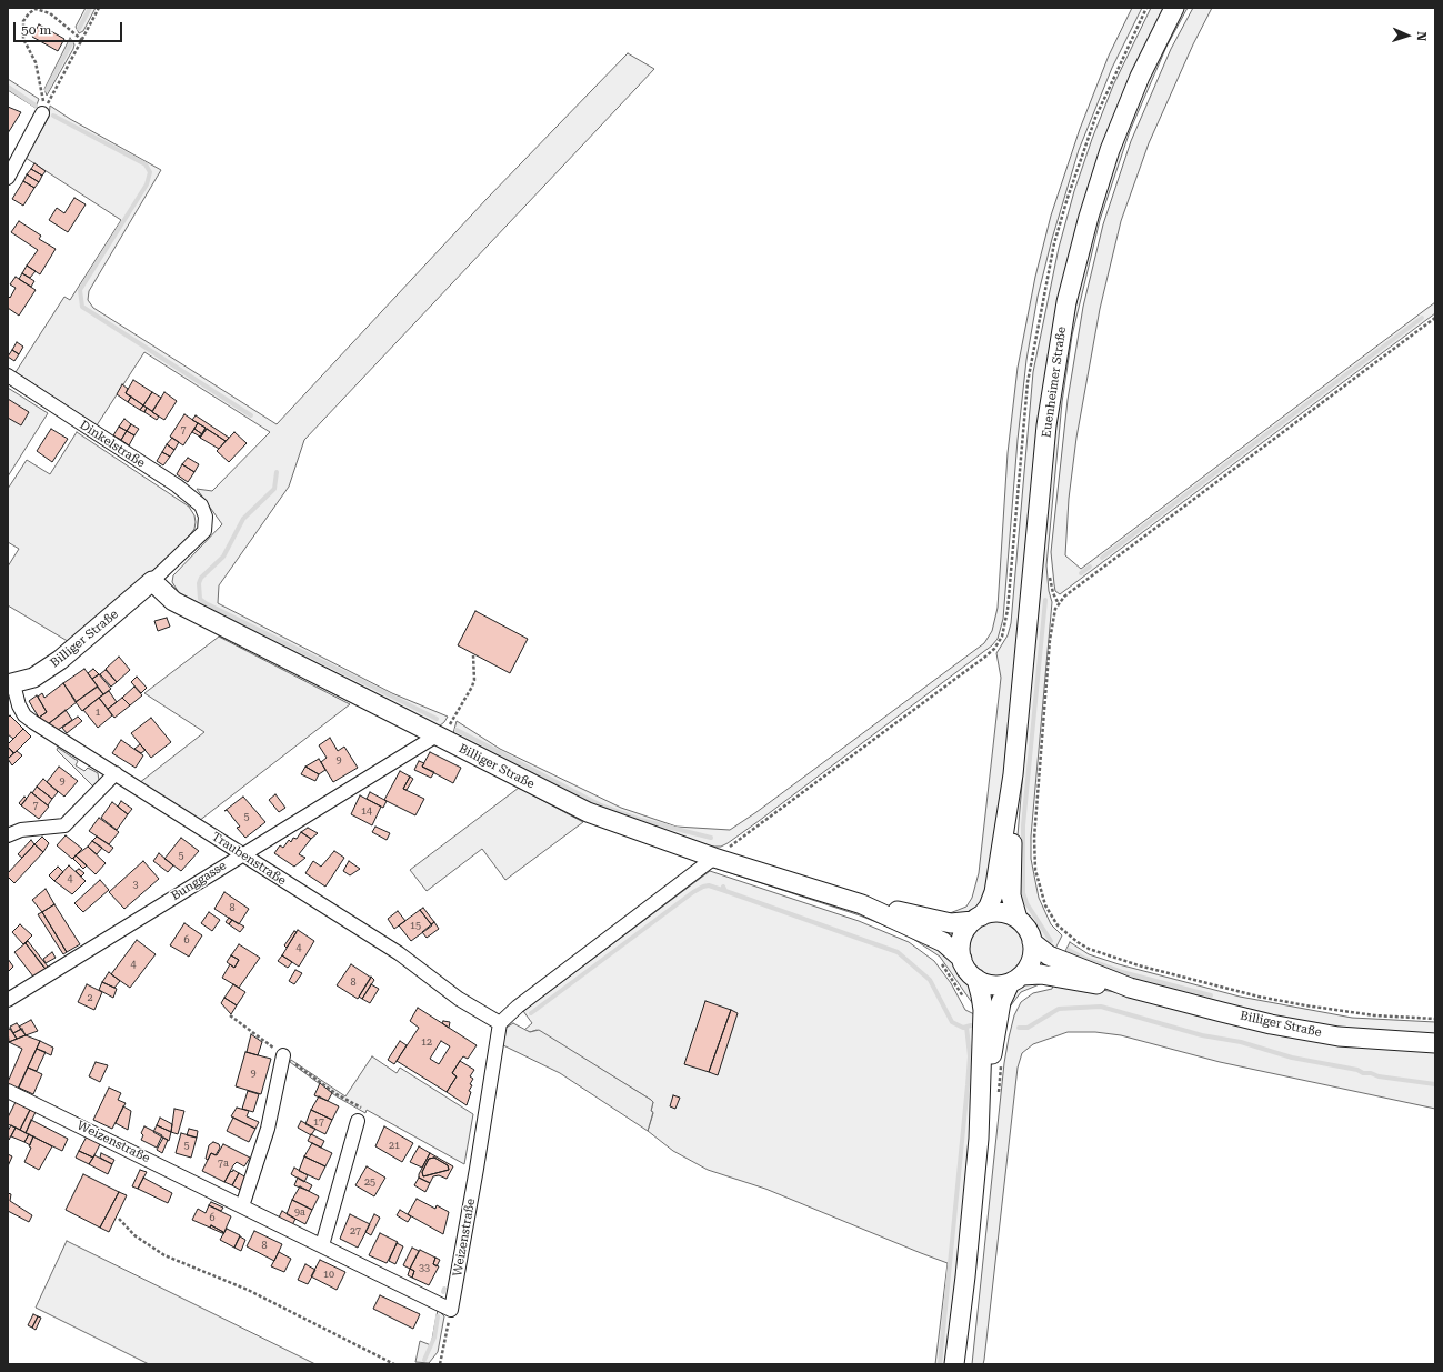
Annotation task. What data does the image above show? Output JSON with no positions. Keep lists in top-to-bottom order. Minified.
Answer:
{"streets":{"main road":["Euenheimer Straße","Billiger Straße"],"street":["Dinkelstraße","Traubenstraße","Bunggasse","Weizenstraße"]},"crossings":[["Euenheimer Straße","Billiger Straße"],["Dinkelstraße","Billiger Straße"],["Billiger Straße","Traubenstraße"],["Billiger Straße","Bunggasse"],["Traubenstraße","Bunggasse"],["Traubenstraße","Weizenstraße"]],"house_numbers":["7","1","9","9","7","14","5","5","4","3","8","15","6","4","4","8","2","12","9","17","5","21","7a","25","9a","6","27","8","33","10"],"scale_bar":"50 m","north":"right"}
